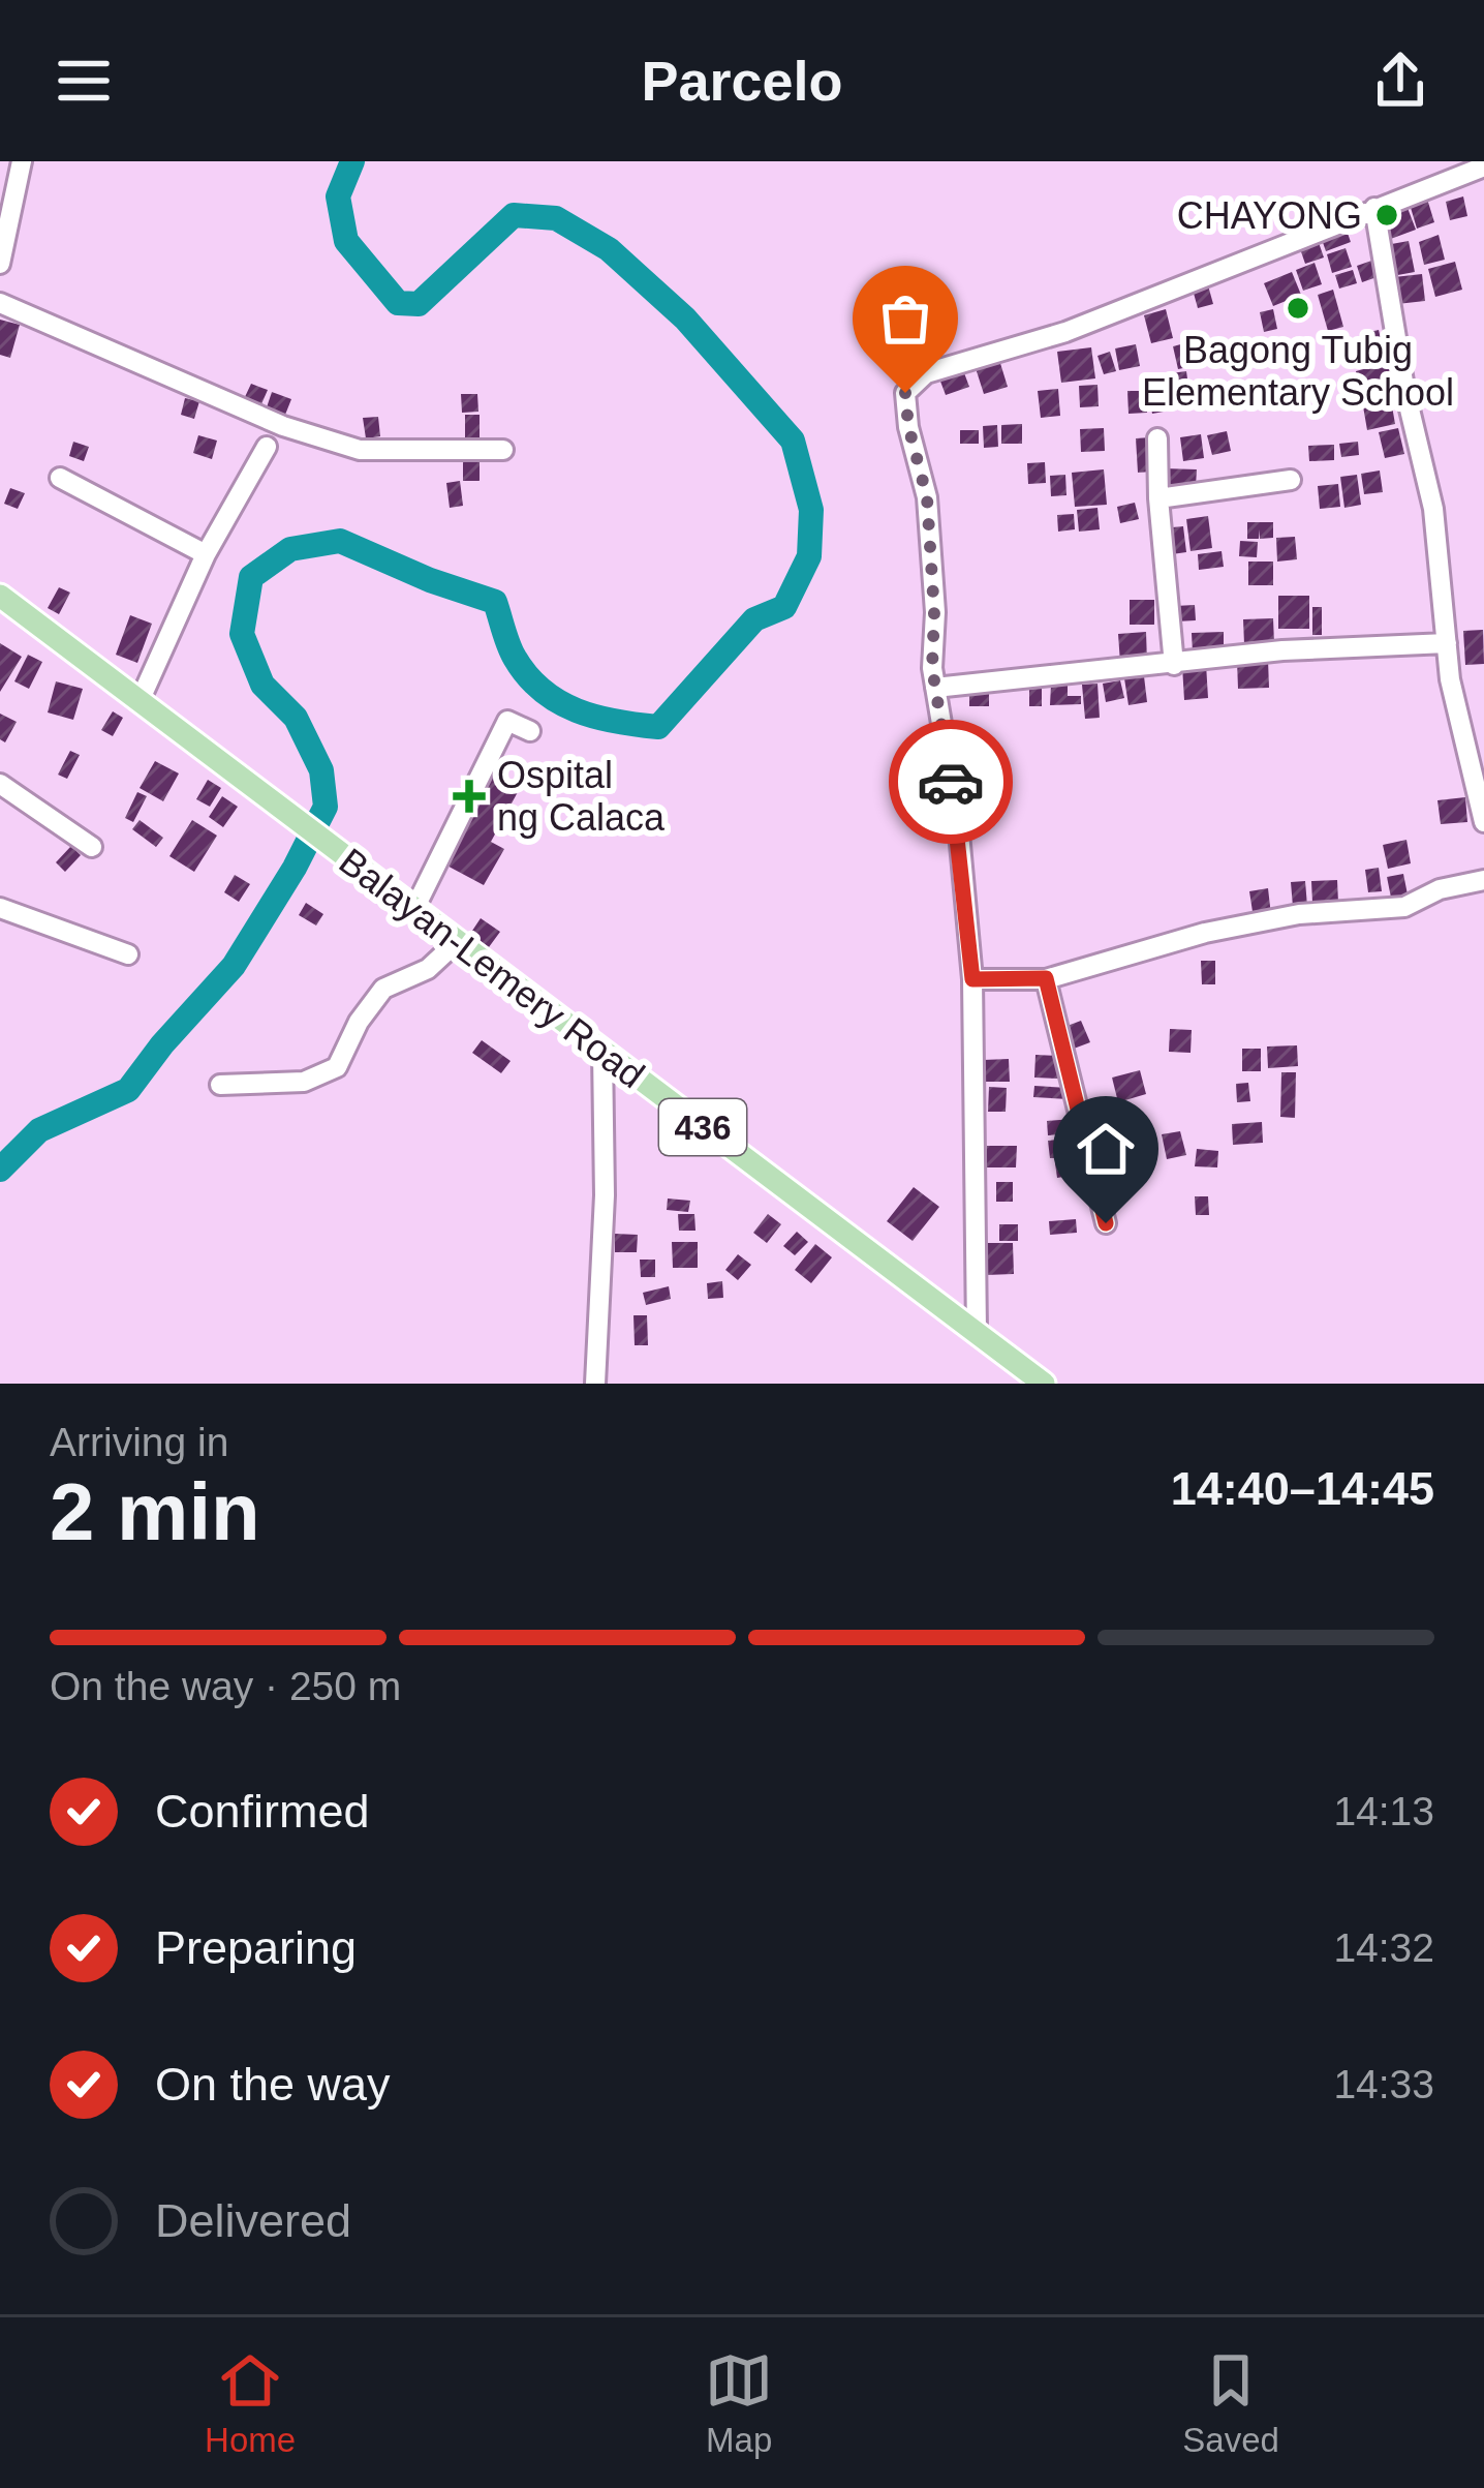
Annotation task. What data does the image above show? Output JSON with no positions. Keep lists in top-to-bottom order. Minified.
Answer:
{"streets":{"main road":["Balayan-Lemery Road","436"]},"places":{"other":["CHAYONG","Bagong Tubig Elementary School"],"health":["Ospital ng Calaca"]},"page":{"header":"Parcelo","heading":["2 min","Arriving in","14:40–14:45"],"bar":"On the way · 250 m","list":[["Confirmed","14:13"],["Preparing","14:32"],["On the way","14:33"],"Delivered"],"tabs":["Home","Map","Saved"]}}
